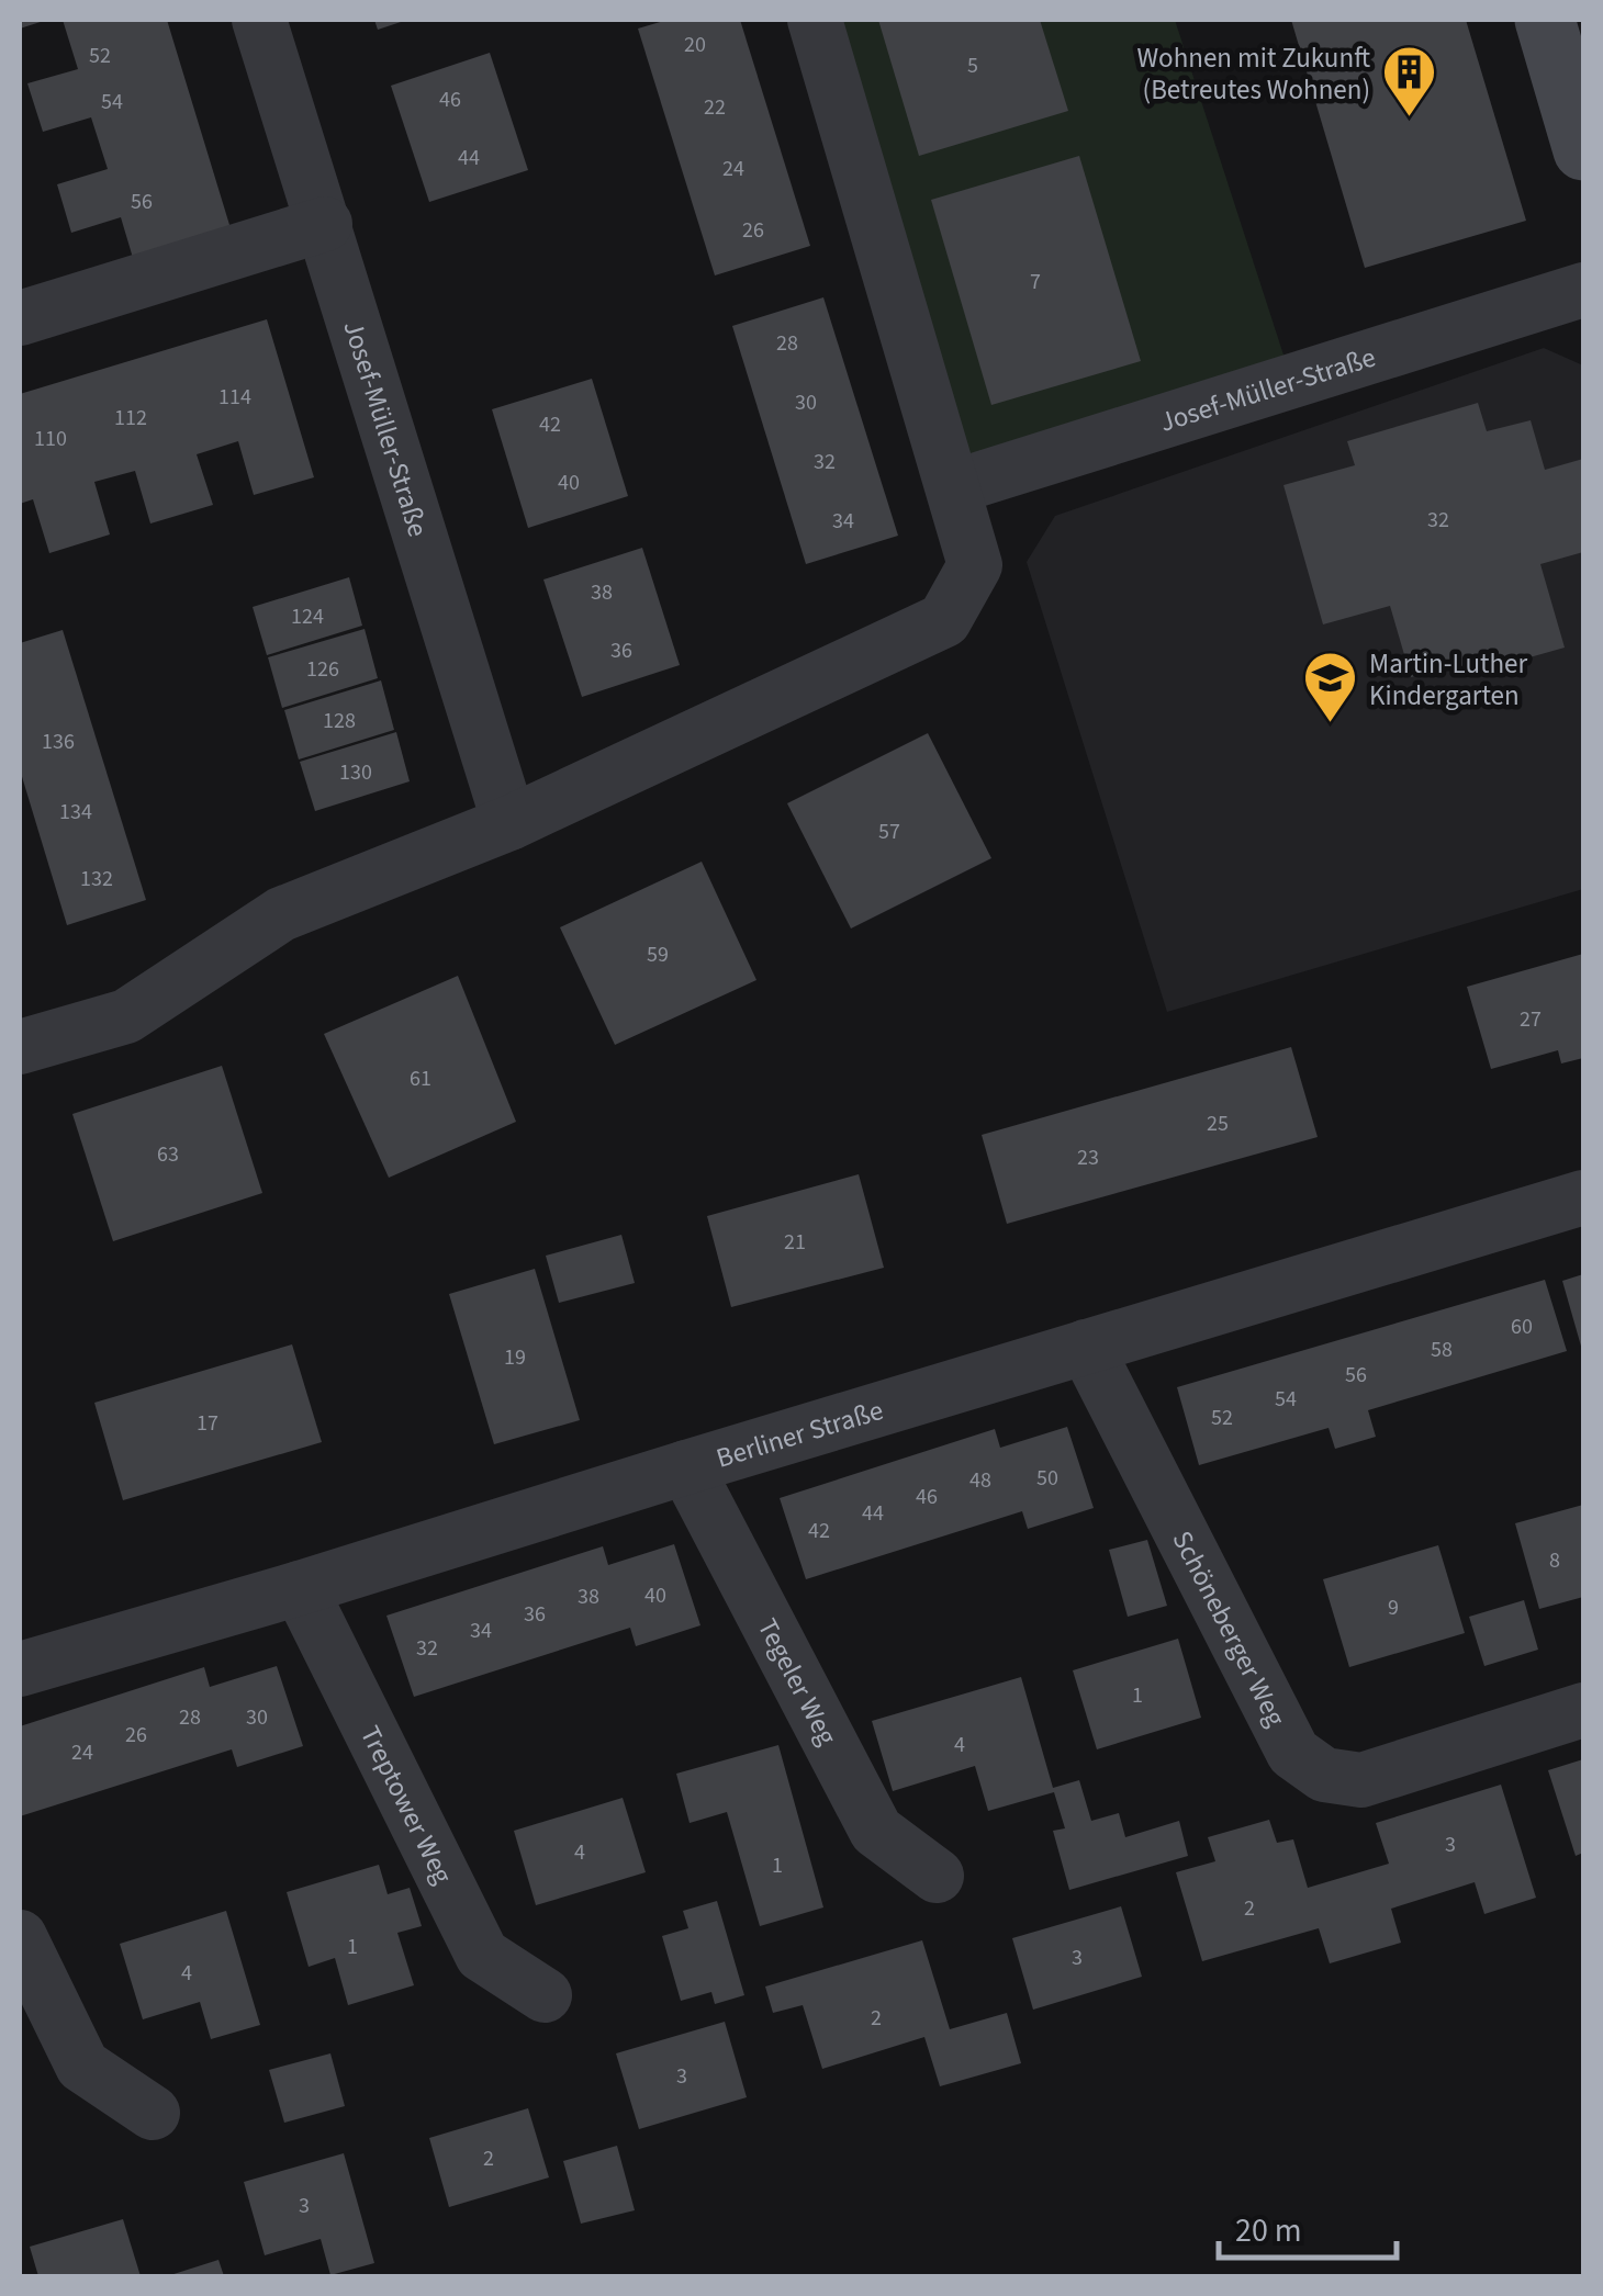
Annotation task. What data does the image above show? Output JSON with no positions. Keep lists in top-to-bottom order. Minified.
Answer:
{"streets":{"street":["Josef-Müller-Straße","Berliner Straße","Schöneberger Weg","Tegeler Weg","Treptower Weg"]},"crossings":[["Berliner Straße","Schöneberger Weg"],["Berliner Straße","Tegeler Weg"],["Berliner Straße","Treptower Weg"]],"places":{"building":["Wohnen mit Zukunft (Betreutes Wohnen)"],"school or university":["Martin-Luther Kindergarten"]},"house_numbers":["20","52","5","46","54","22","44","24","56","26","7","28","114","30","112","42","110","32","40","32","34","38","124","36","126","128","136","130","134","57","132","59","27","61","25","63","23","21","60","58","19","56","54","52","17","50","48","46","44","42","8","40","38","9","36","34","32","1","28","30","26","4","24","3","4","1","2","1","3","4","2","3","2","3"],"scale_bar":"20 m"}
